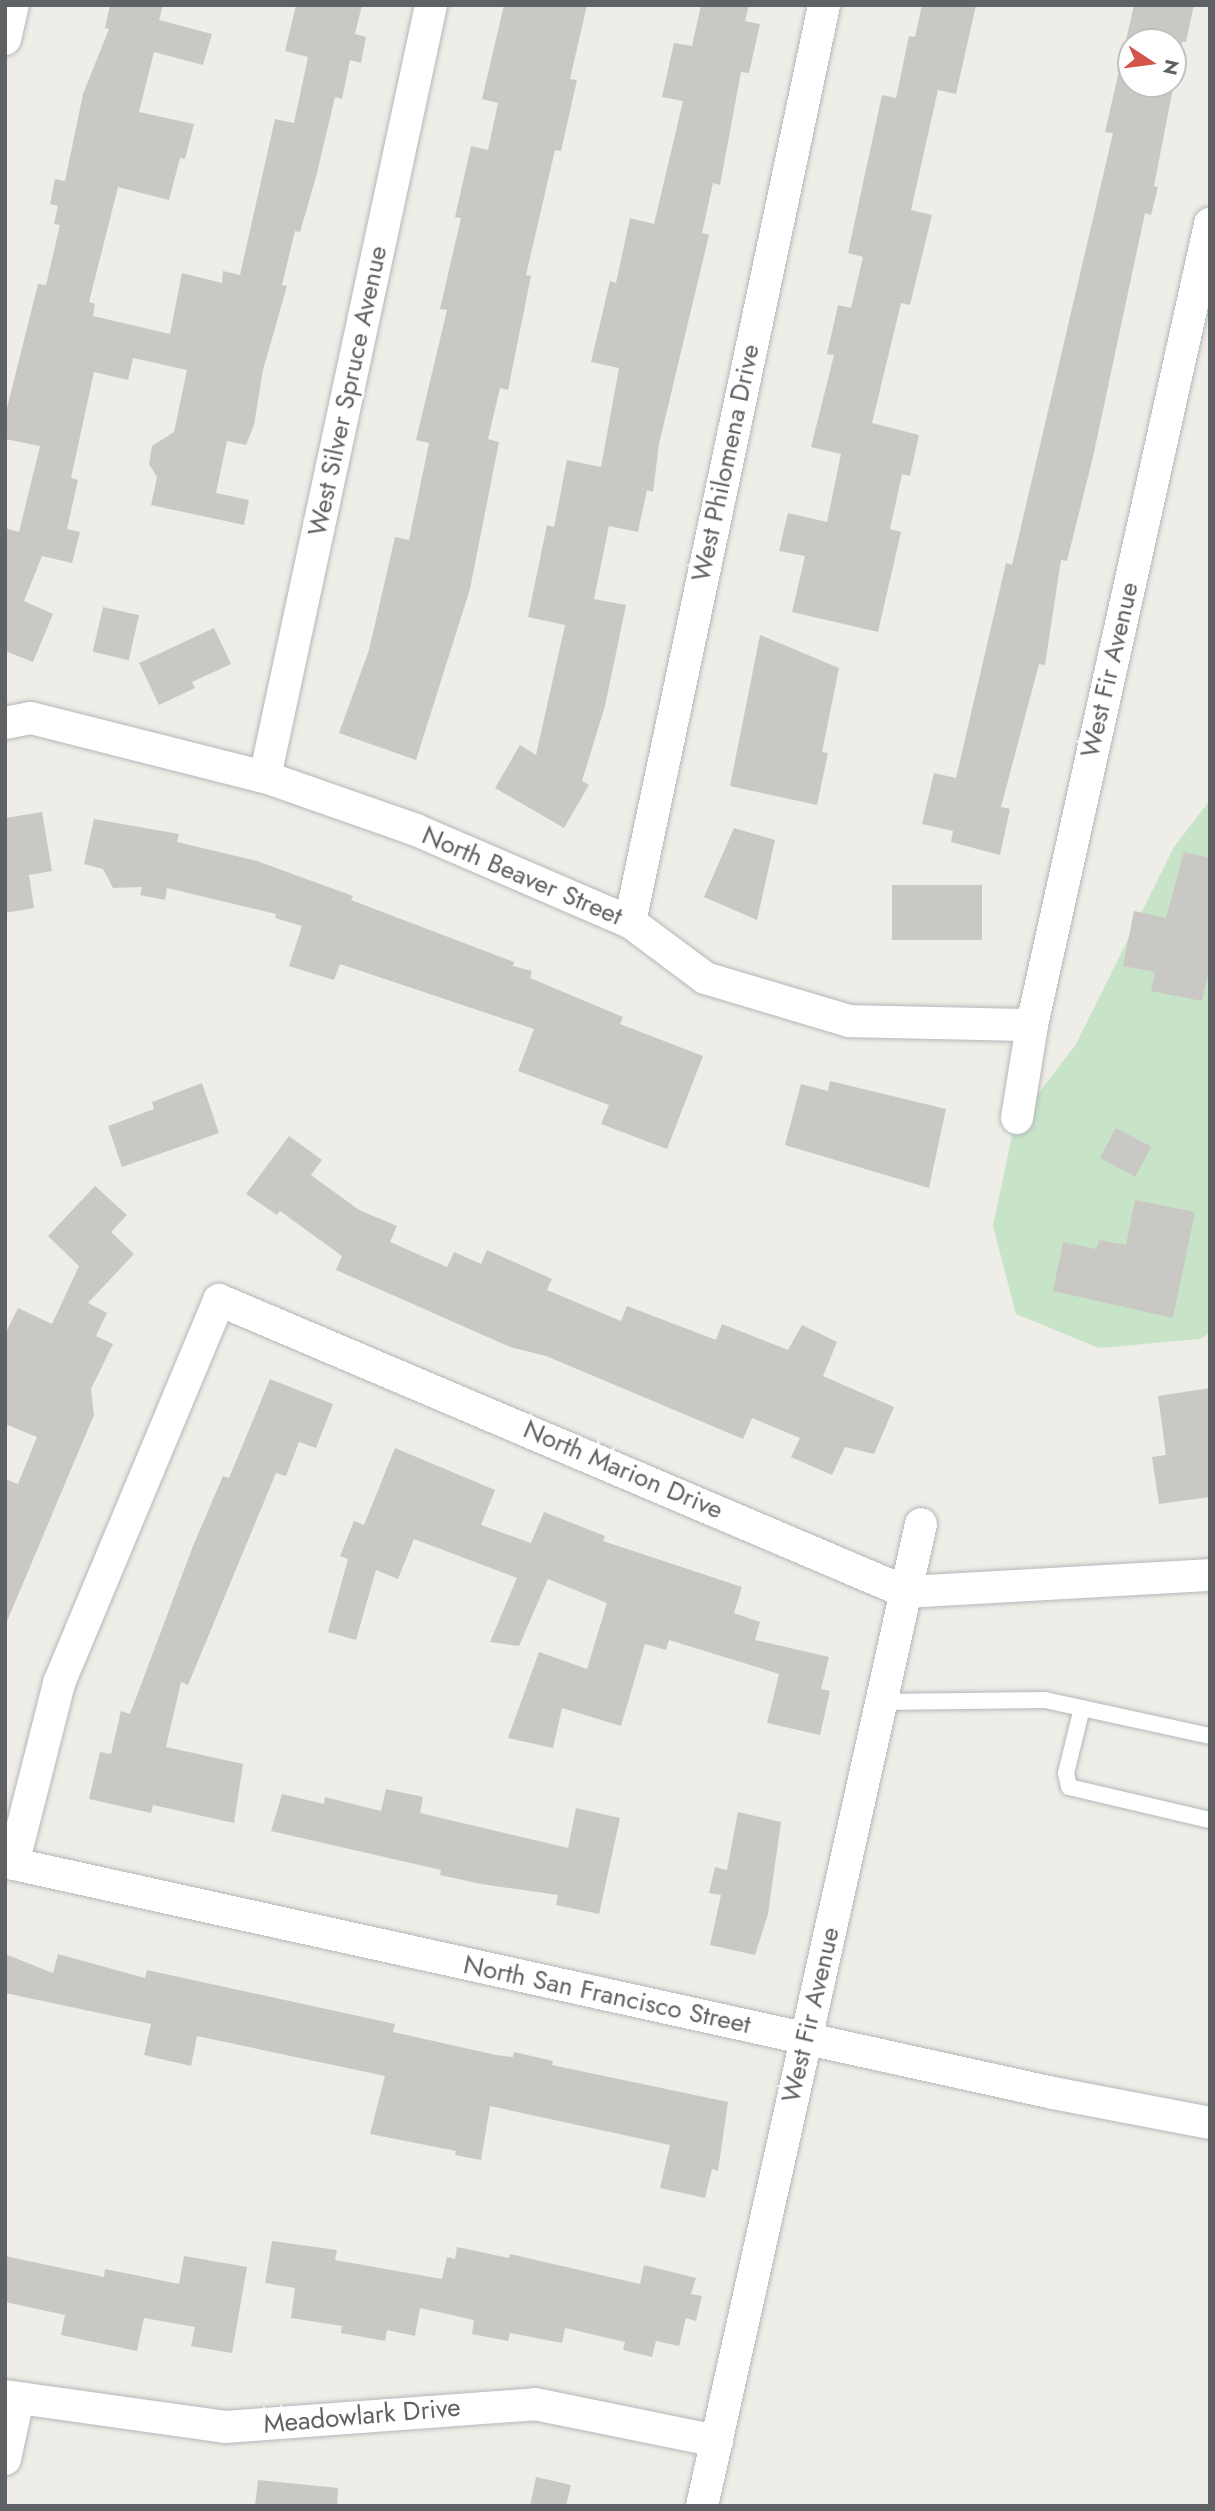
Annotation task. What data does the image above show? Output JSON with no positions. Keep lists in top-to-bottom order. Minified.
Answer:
{"streets":{"street":["West Silver Spruce Avenue","West Philomena Drive","West Fir Avenue","North Beaver Street","North Marion Drive","North San Francisco Street","Meadowlark Drive"]},"crossings":[["West Silver Spruce Avenue","North Beaver Street"],["West Philomena Drive","North Beaver Street"],["West Fir Avenue","North Beaver Street"],["West Fir Avenue","North Marion Drive"],["West Fir Avenue","North San Francisco Street"],["West Fir Avenue","Meadowlark Drive"],["North Marion Drive","North San Francisco Street"]],"north":"right"}
